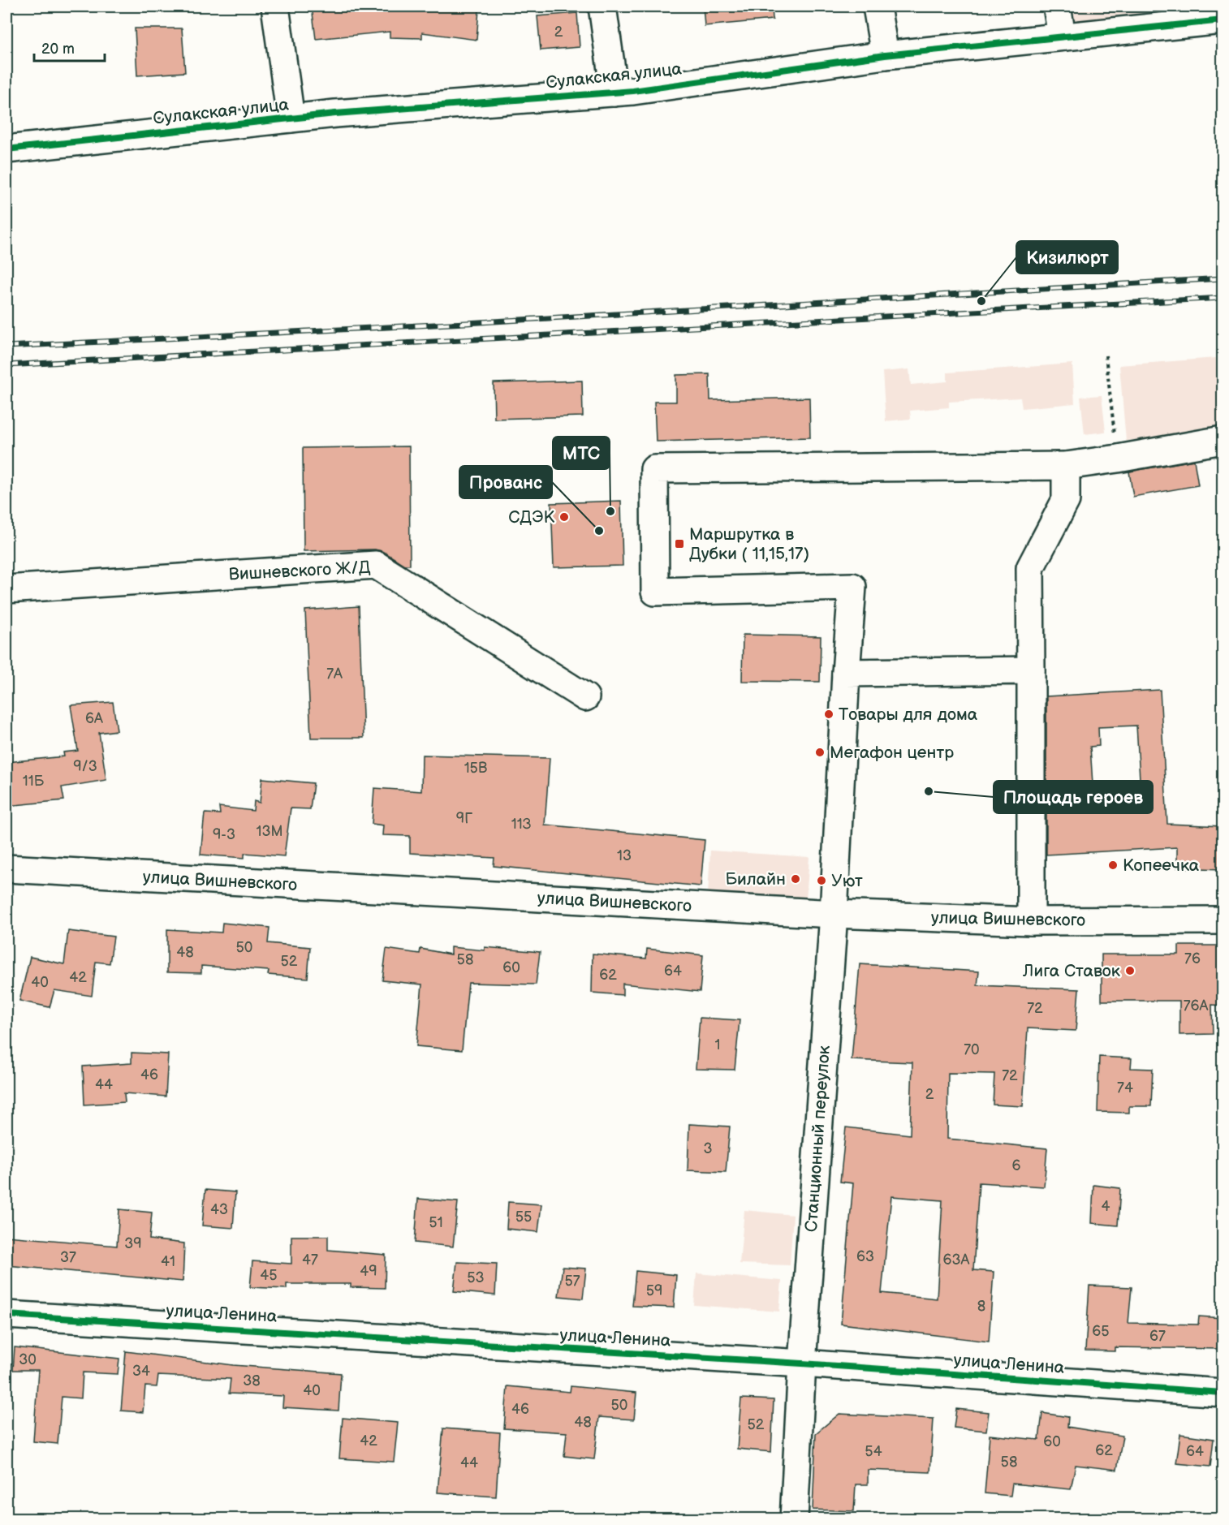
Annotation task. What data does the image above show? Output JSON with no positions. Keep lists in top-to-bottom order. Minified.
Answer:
{"streets":{"street":["Сулакская улица","Вишневского Ж/Д","улица Вишневского","Станционный переулок","улица Ленина"]},"crossings":[["улица Вишневского","Станционный переулок"],["Станционный переулок","улица Ленина"]],"places":{"other":["Кизилюрт","МТС","СДЭК","Прованс","Товары для дома","Мегафон центр","Площадь героев","Копеечка","Билайн","Уют","Лига Ставок"],"transit":["Маршрутка в Дубки ( 11,15,17)"]},"house_numbers":["2","7А","6А","9/3","15В","11Б","9Г","11З","13М","9-3","13","50","48","76","58","52","60","64","62","42","40","76А","72","1","70","46","72","44","74","2","3","6","4","43","55","51","39","63","37","47","63А","41","49","45","53","57","59","8","65","67","30","34","38","40","50","46","48","52","42","60","62","54","64","58","44"],"scale_bar":"20 m"}
